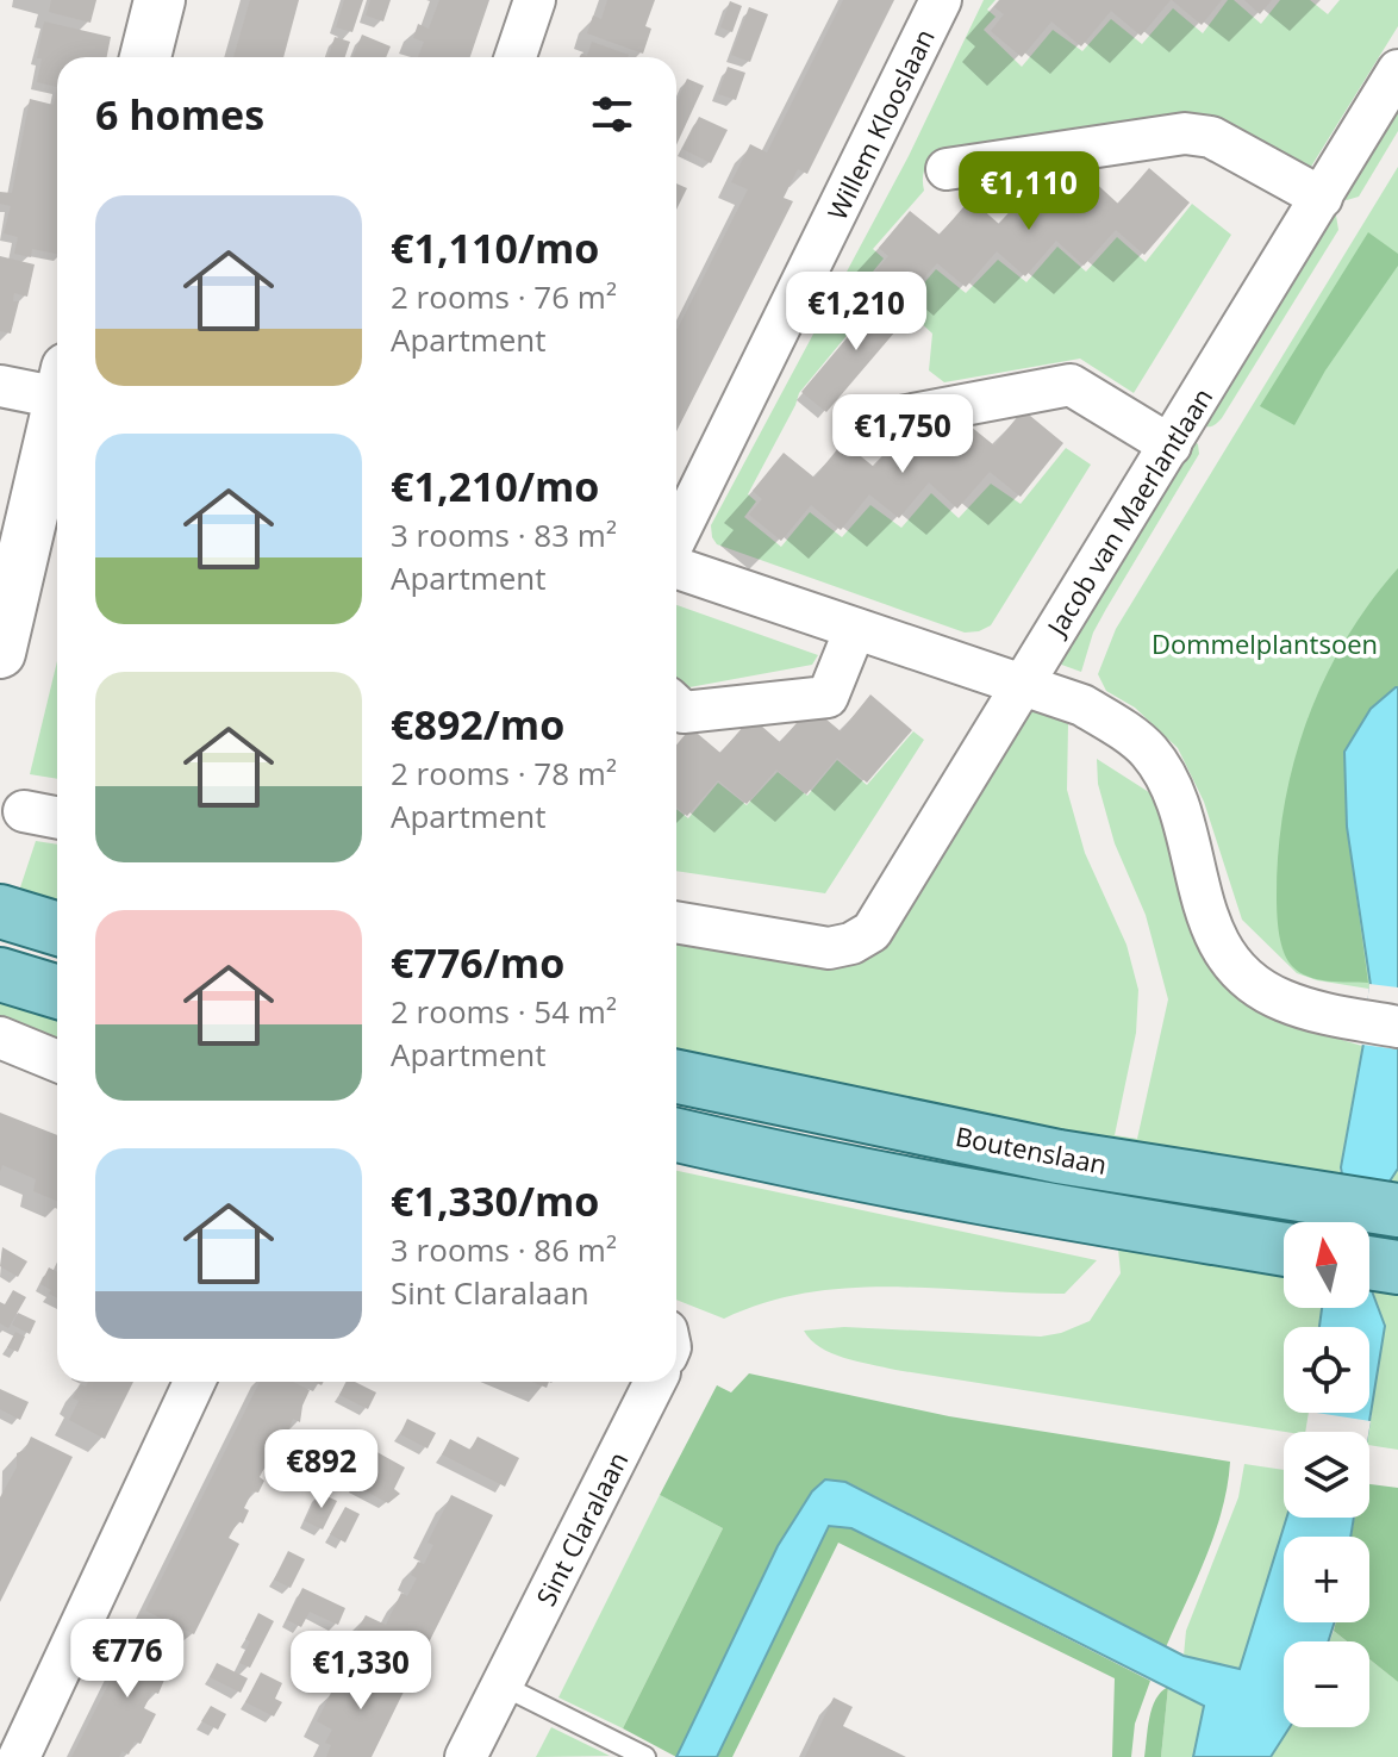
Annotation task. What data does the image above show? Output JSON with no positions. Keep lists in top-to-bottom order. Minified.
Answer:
{"streets":{"main road":["Boutenslaan"],"street":["Willem Klooslaan","Jacob van Maerlantlaan","Sint Claralaan"]},"parks":["Dommelplantsoen"],"north":"top","page":{"heading":"6 homes","price":["€1,110","€1,210","€1,750","€892","€776","€1,330"],"list":[{"name":"€1,110/mo","note":"2 rooms · 76 m² · Apartment"},{"name":"€1,210/mo","note":"3 rooms · 83 m² · Apartment"},{"name":"€892/mo","note":"2 rooms · 78 m² · Apartment"},{"name":"€776/mo","note":"2 rooms · 54 m² · Apartment"},{"name":"€1,330/mo","note":"3 rooms · 86 m² · Sint Claralaan"}],"map_buttons":["+","−"]}}
